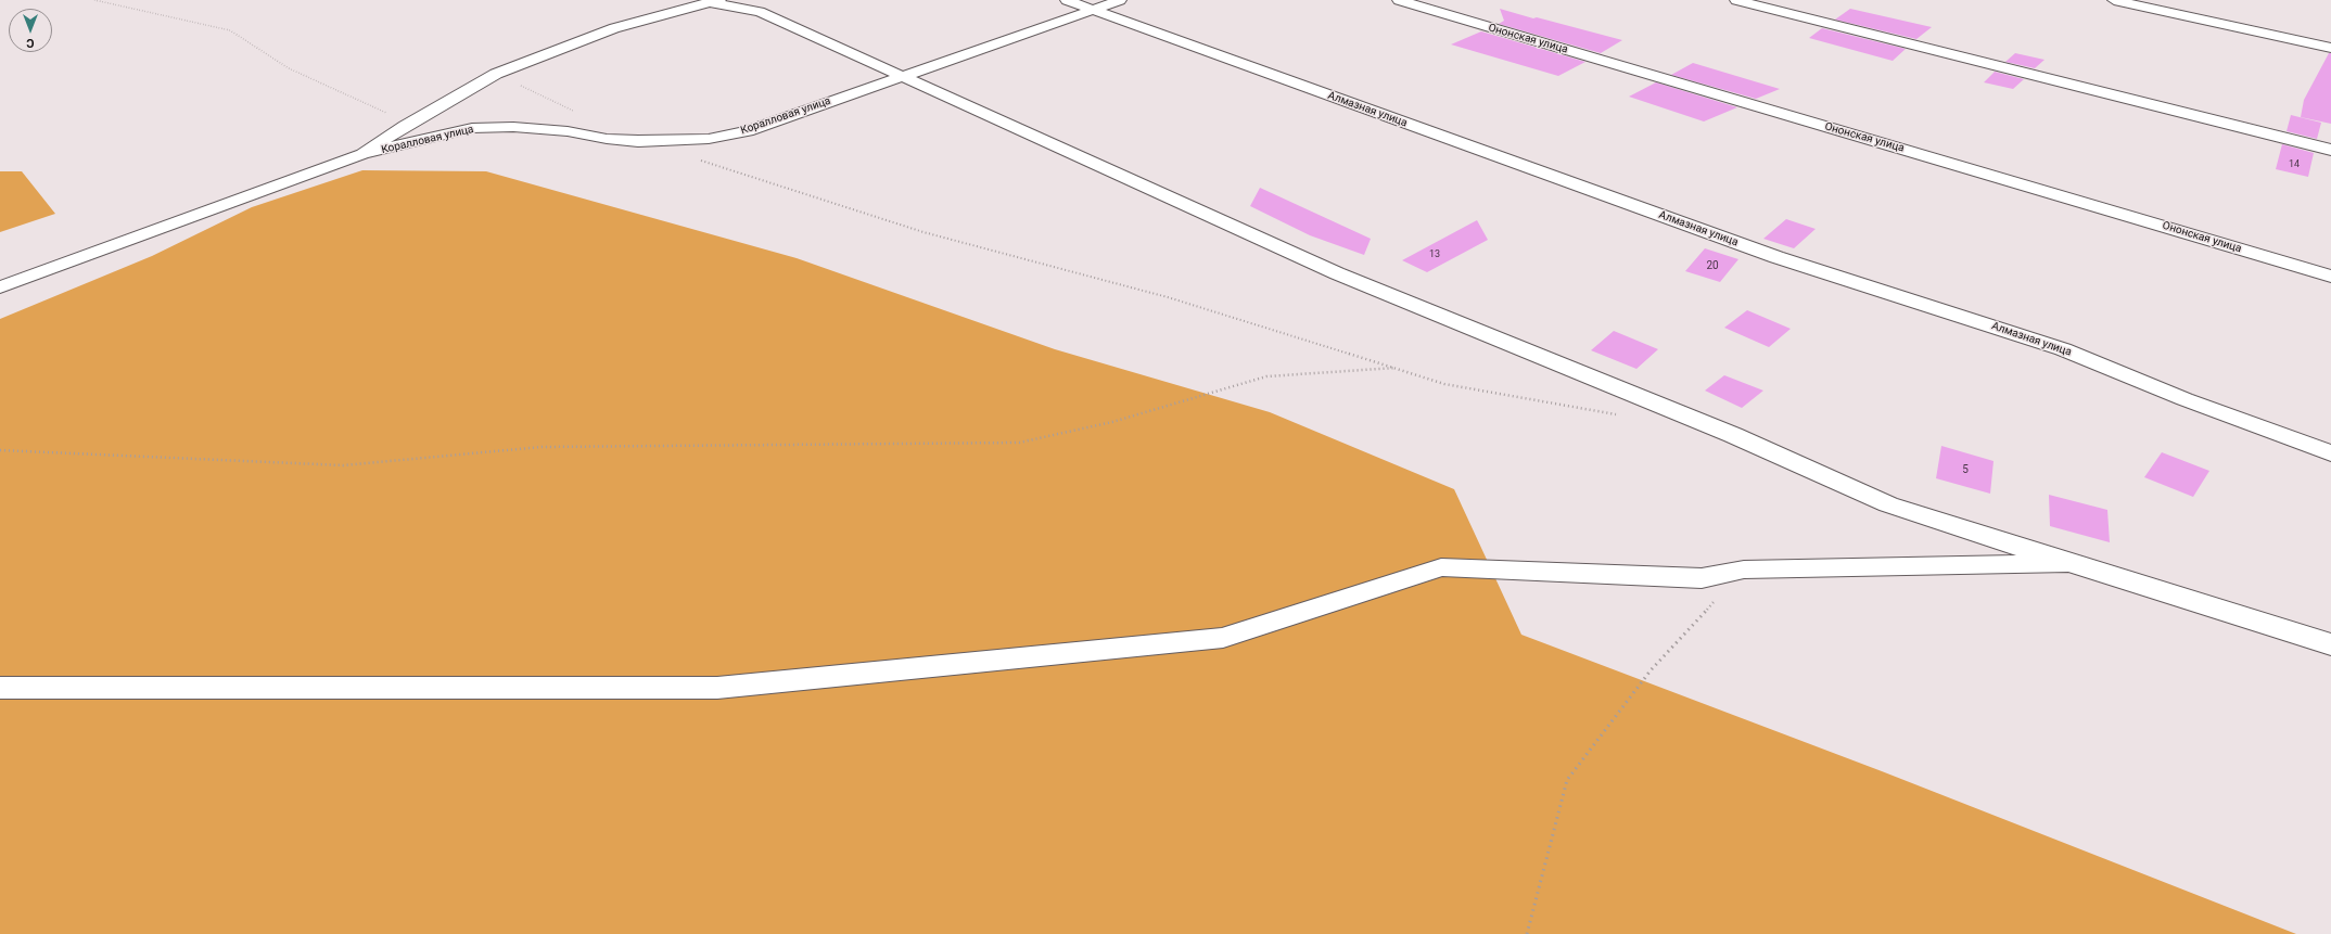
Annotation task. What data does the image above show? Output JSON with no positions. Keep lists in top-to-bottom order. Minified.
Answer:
{"streets":{"street":["Ононская улица","Алмазная улица","Коралловая улица"]},"crossings":[["Алмазная улица","Коралловая улица"]],"house_numbers":["14","13","20","5"],"north":"bottom"}
